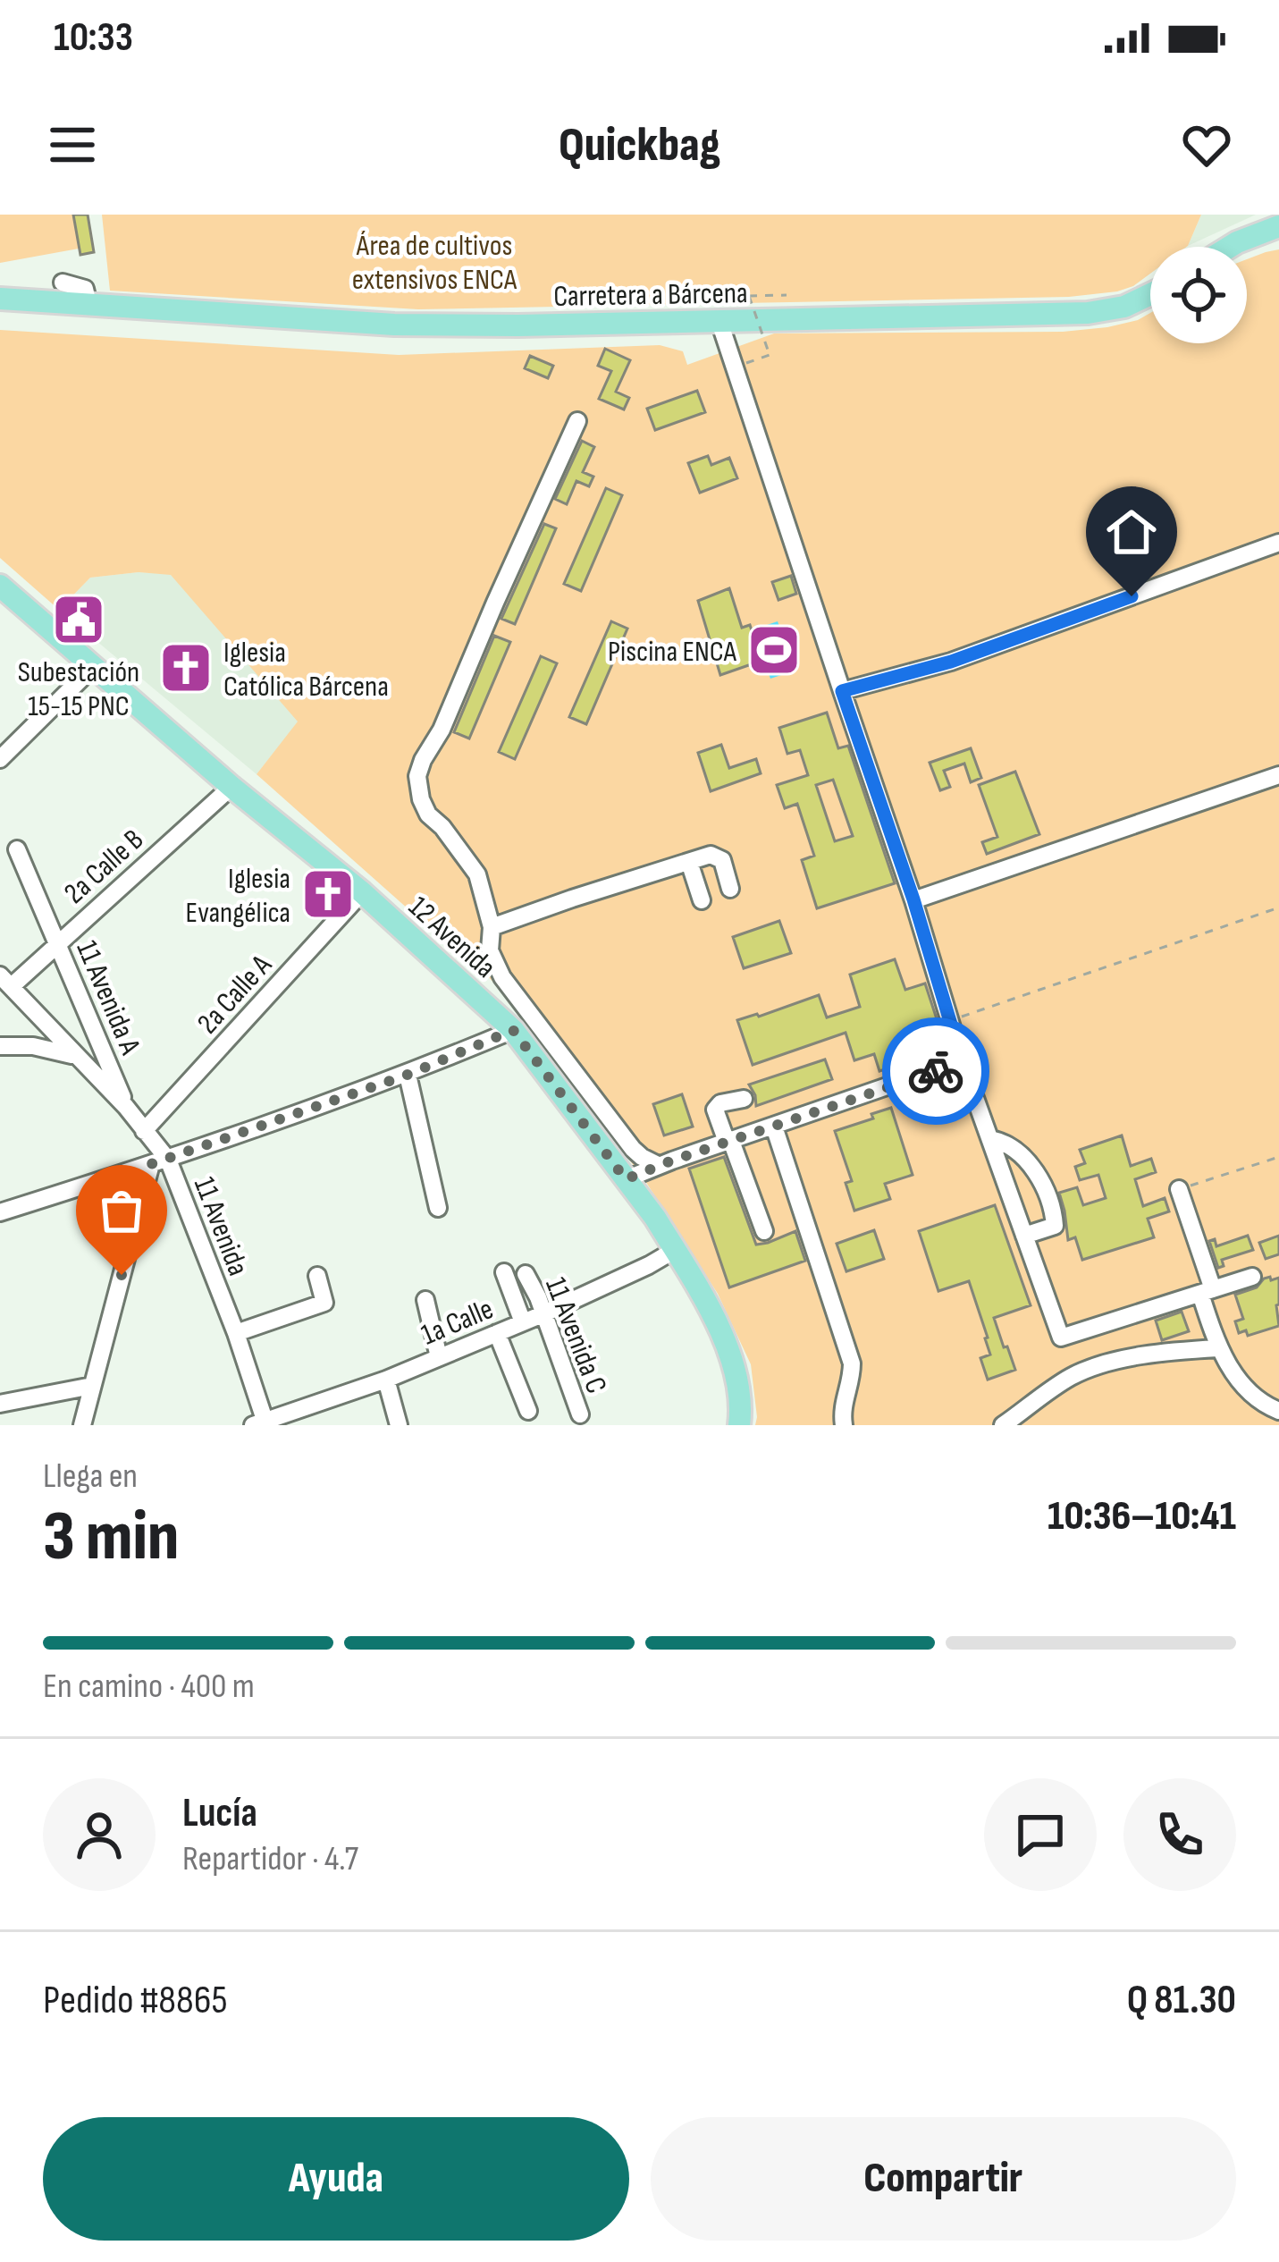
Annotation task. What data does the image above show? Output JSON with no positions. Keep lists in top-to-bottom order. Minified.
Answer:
{"streets":{"main road":["Carretera a Bárcena","12 Avenida"],"street":["2a Calle B","2a Calle A","11 Avenida A","11 Avenida","1a Calle","11 Avenida C"]},"crossings":[["2a Calle B","12 Avenida"],["2a Calle B","11 Avenida A"],["2a Calle B","11 Avenida"],["12 Avenida","2a Calle A"],["12 Avenida","1a Calle"],["2a Calle A","11 Avenida"],["11 Avenida A","11 Avenida"],["11 Avenida","1a Calle"],["1a Calle","11 Avenida C"]],"parks":["Área de cultivos extensivos ENCA"],"places":{"public building":["Subestación 15-15 PNC"],"sports":["Piscina ENCA"],"church":["Iglesia Católica Bárcena","Iglesia Evangélica"]},"page":{"status":"10:33","header":"Quickbag","heading":["3 min","Llega en","10:36–10:41"],"panel":["Lucía","Repartidor · 4.7","Pedido #8865","Q 81.30"],"bar":"En camino · 400 m","buttons":["Ayuda","Compartir"]}}
